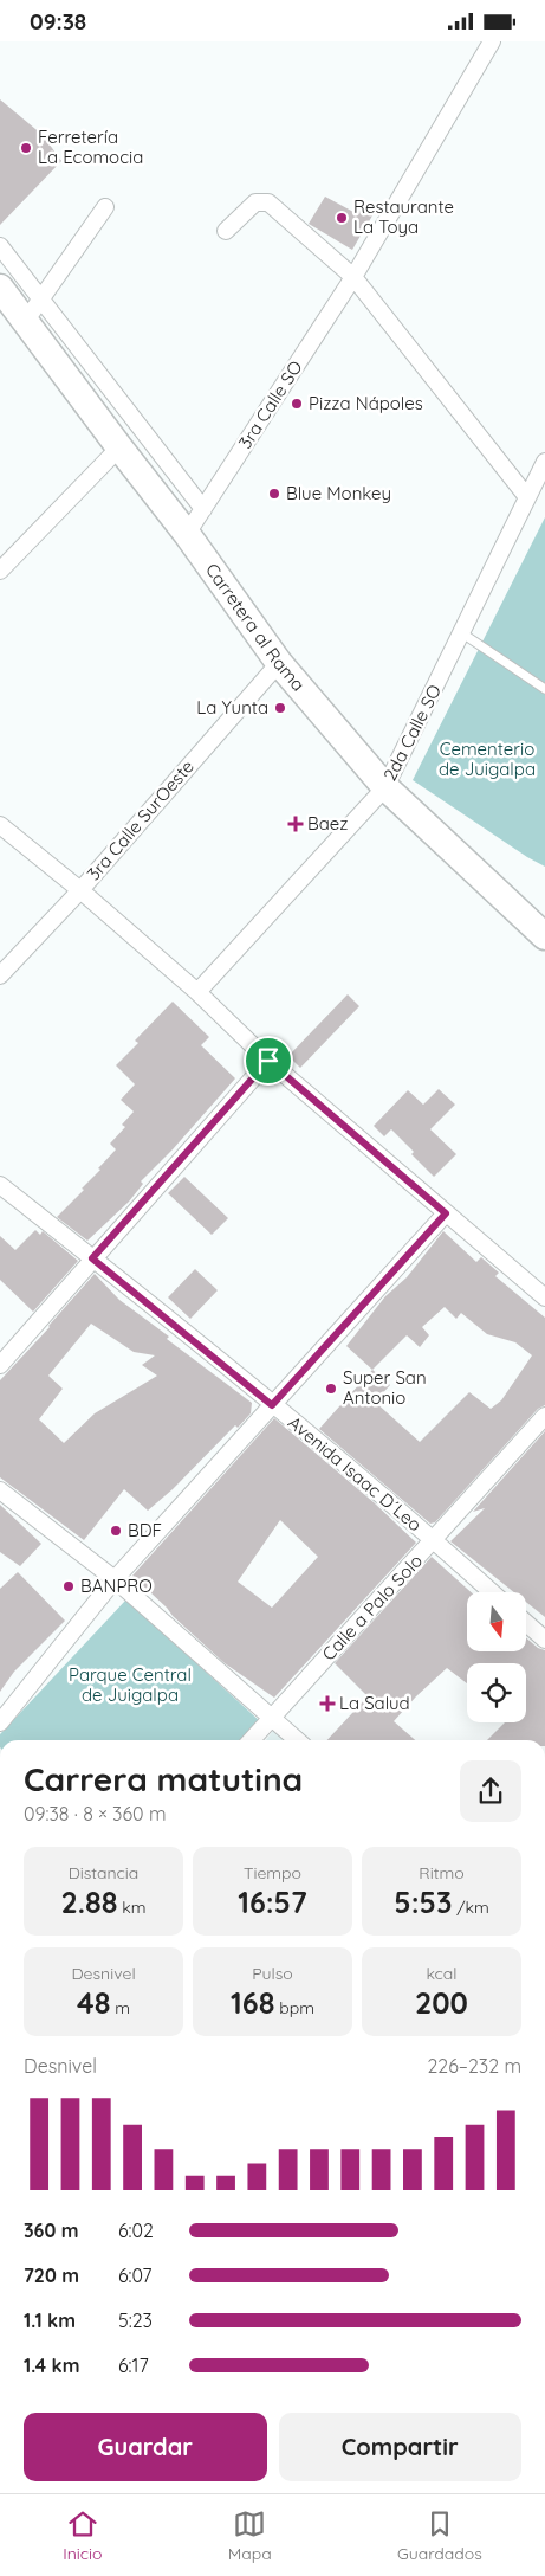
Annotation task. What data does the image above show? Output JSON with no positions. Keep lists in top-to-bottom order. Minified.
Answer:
{"streets":{"highway":["Carretera al Rama"],"street":["3ra Calle SO","2da Calle SO","3ra Calle SurOeste","Avenida Isaac D´Leo","Calle a Palo Solo"]},"crossings":[["3ra Calle SO","Carretera al Rama"],["Carretera al Rama","2da Calle SO"],["Carretera al Rama","3ra Calle SurOeste"],["Avenida Isaac D´Leo","Calle a Palo Solo"]],"parks":["Cementerio de Juigalpa","Parque Central de Juigalpa"],"places":{"other":["Ferretería La Ecomocia","Restaurante La Toya","Pizza Nápoles","Blue Monkey","La Yunta","Super San Antonio","BDF","BANPRO"],"health":["Baez","La Salud"]},"north":"bottom","page":{"status":"09:38","heading":["Carrera matutina","09:38 · 8 × 360 m"],"stats":[["Distancia","2.88 km"],["Tiempo","16:57"],["Ritmo","5:53 /km"],["Desnivel","48 m"],["Pulso","168 bpm"],["kcal","200"]],"chart":["Desnivel","226–232 m"],"list":[{"name":"360 m","note":"6:02"},{"name":"720 m","note":"6:07"},{"name":"1.1 km","note":"5:23"},{"name":"1.4 km","note":"6:17"}],"buttons":["Guardar","Compartir"],"tabs":["Inicio","Mapa","Guardados"]}}
